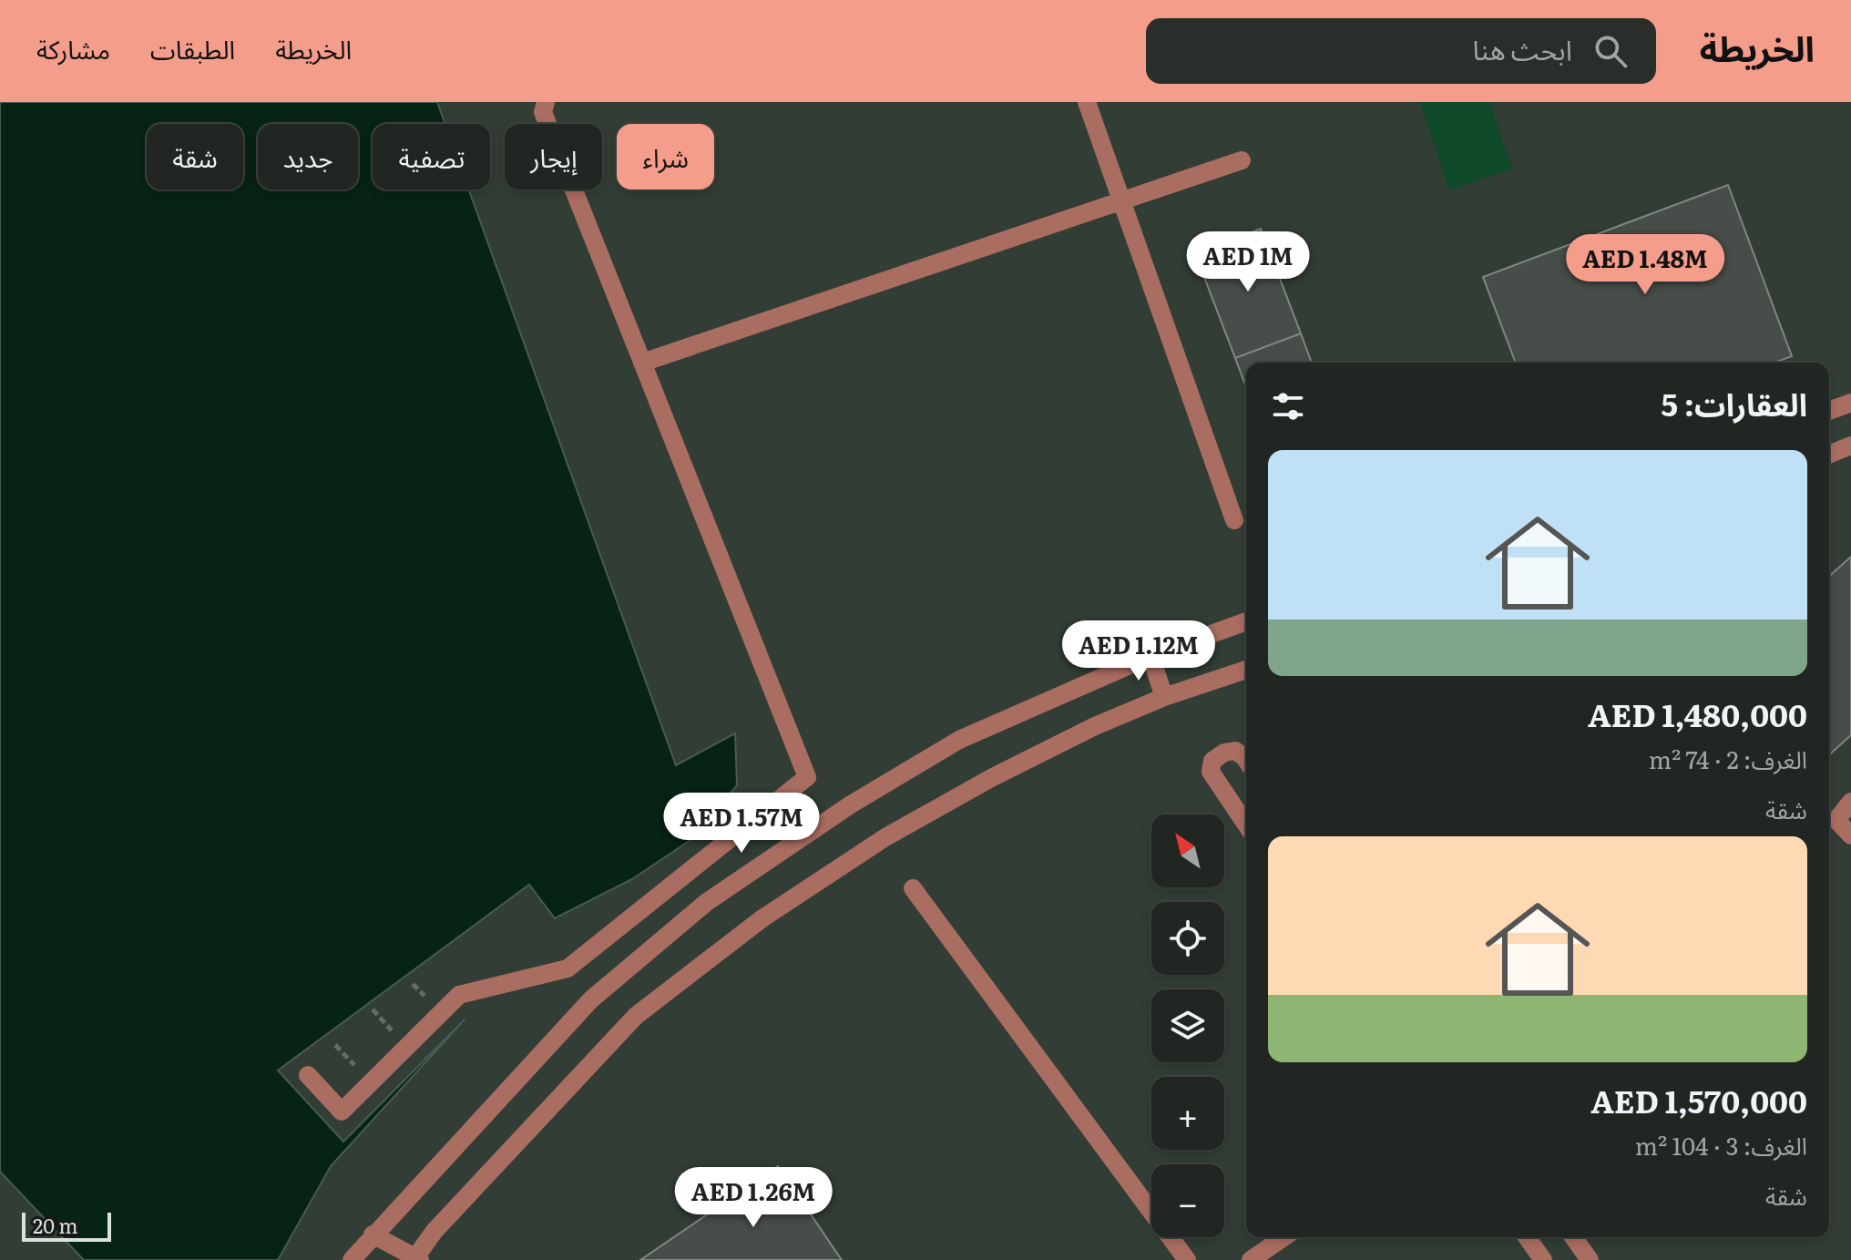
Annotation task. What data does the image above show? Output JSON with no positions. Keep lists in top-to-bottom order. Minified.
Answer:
{"scale_bar":"20 m","north":"top left","page":{"header":"الخريطة","search":"ابحث هنا","nav":["الخريطة","الطبقات","مشاركة"],"chip":["شراء","إيجار","تصفية","جديد","شقة"],"price":["AED 1M","AED 1.48M","AED 1.12M","AED 1.57M","AED 1.26M"],"heading":"العقارات: 5","list":[{"name":"AED 1,480,000","note":"الغرف: 2 · 74 m² · شقة"},{"name":"AED 1,570,000","note":"الغرف: 3 · 104 m² · شقة"}],"map_buttons":["+","−"],"scale":"20 m"}}
